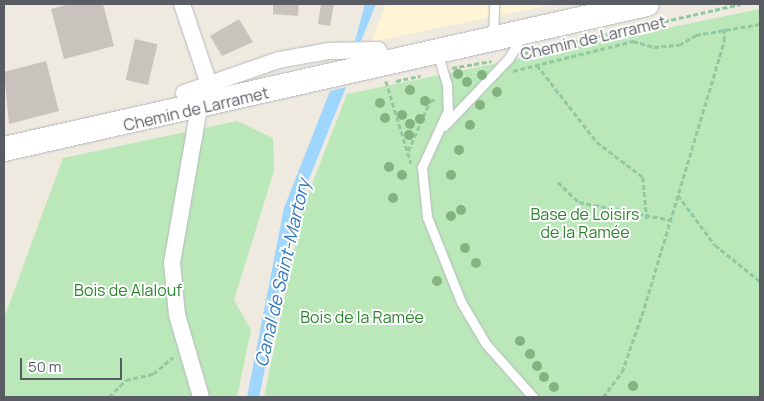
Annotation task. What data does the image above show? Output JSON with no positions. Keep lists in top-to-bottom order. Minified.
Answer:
{"streets":{"main road":["Chemin de Larramet"]},"water":["Canal de Saint-Martory"],"parks":["Base de Loisirs de la Ramée","Bois de Alalouf","Bois de la Ramée"],"scale_bar":"50 m"}
